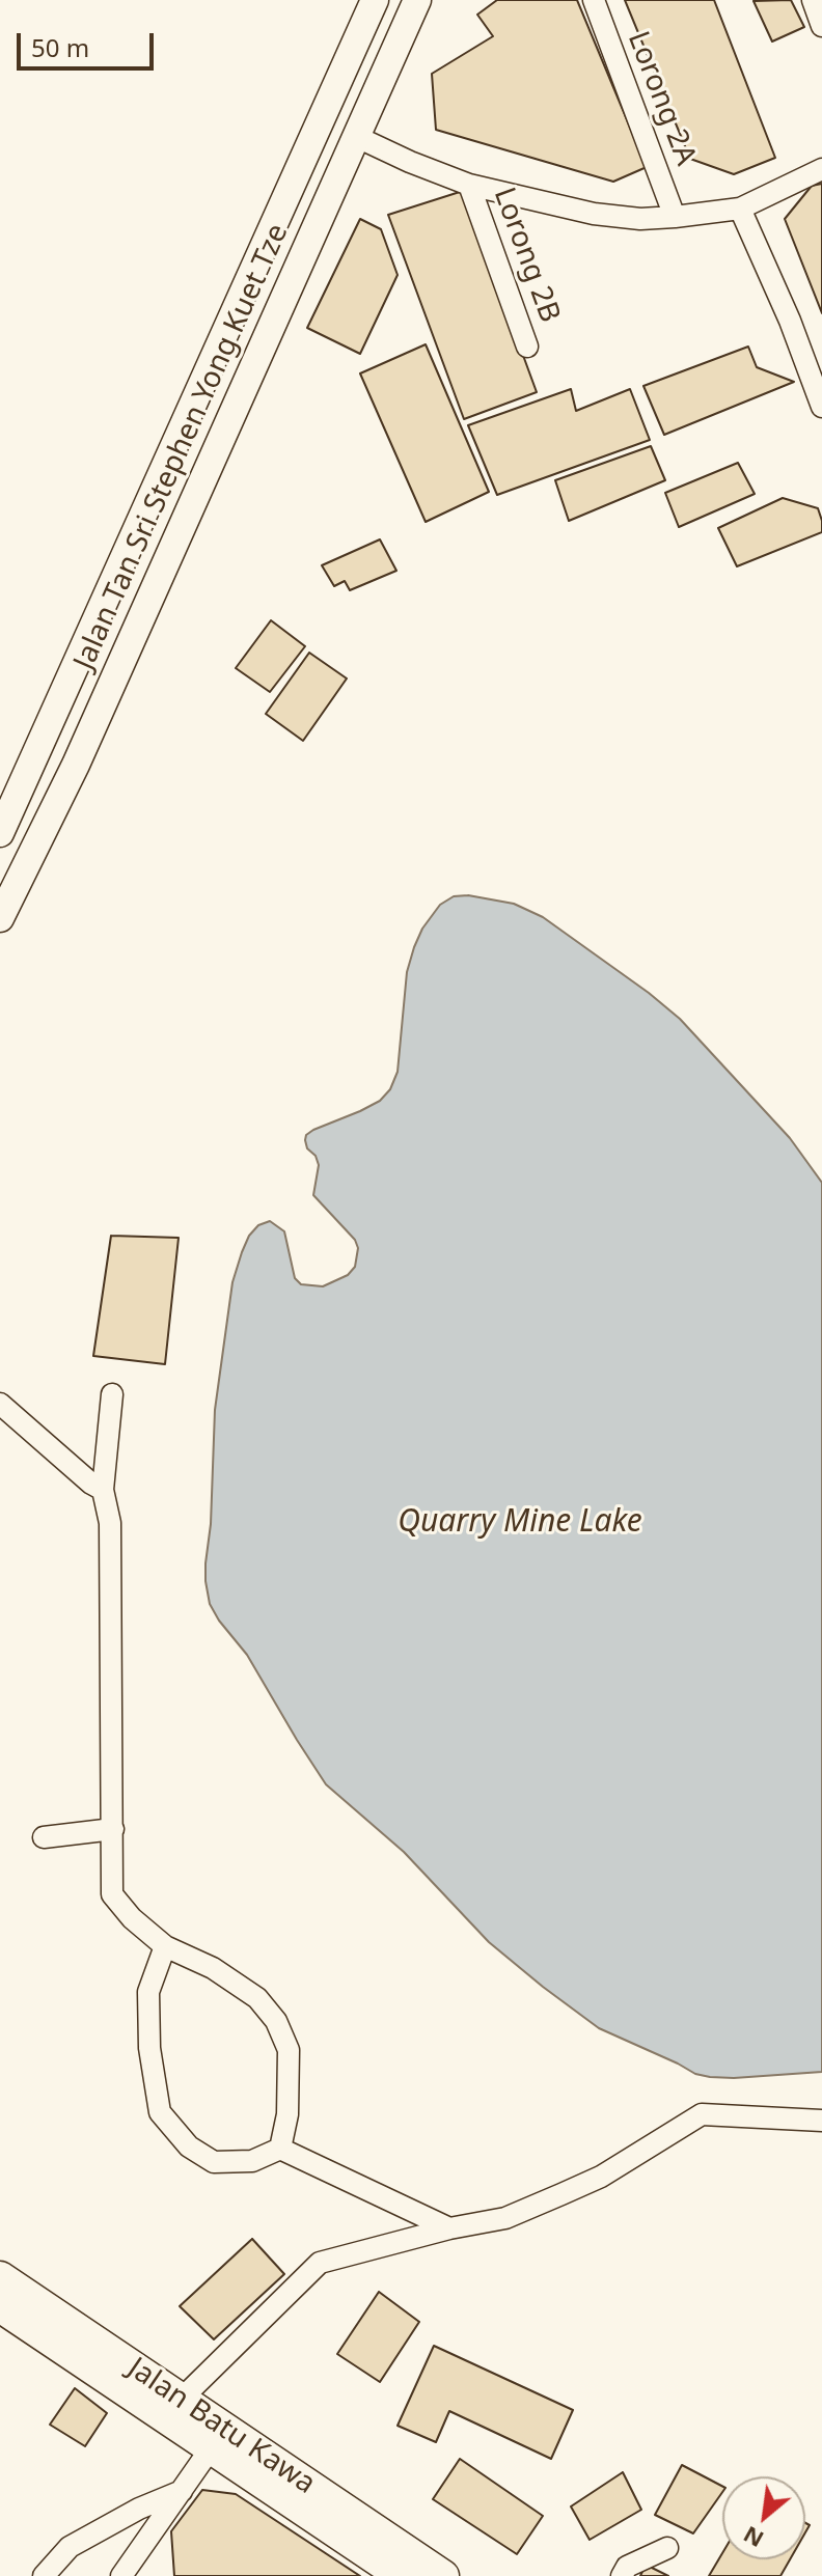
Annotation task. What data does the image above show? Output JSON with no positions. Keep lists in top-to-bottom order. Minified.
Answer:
{"streets":{"highway":["Jalan Batu Kawa"],"main road":["Jalan Tan Sri Stephen Yong Kuet Tze"],"street":["Lorong 2A","Lorong 2B"]},"water":["Quarry Mine Lake"],"scale_bar":"50 m","north":"bottom left"}
